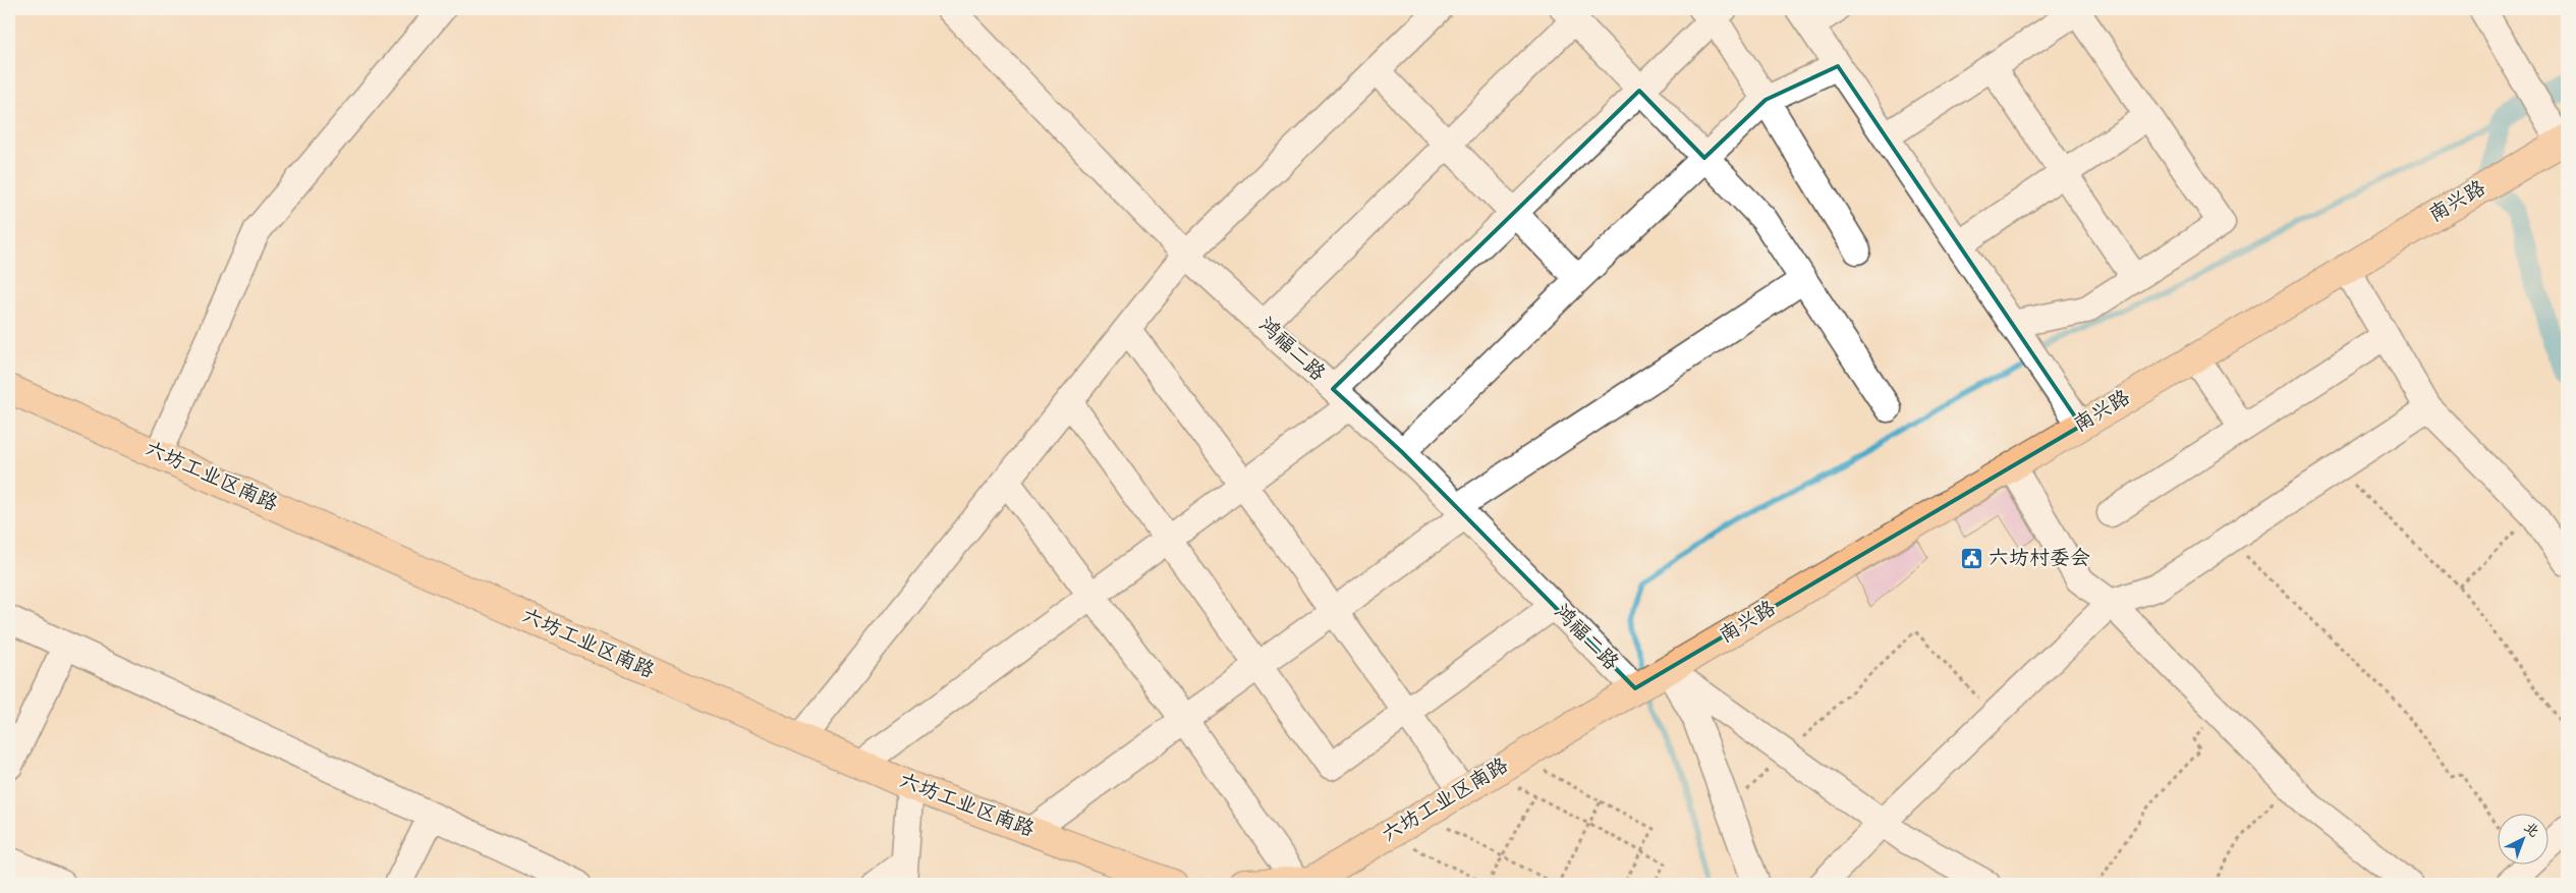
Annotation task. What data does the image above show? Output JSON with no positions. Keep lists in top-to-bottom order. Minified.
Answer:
{"streets":{"main road":["南兴路","六坊工业区南路"],"street":["鸿福二路"]},"crossings":[["南兴路","鸿福二路"],["南兴路","六坊工业区南路"],["鸿福二路","六坊工业区南路"]],"places":{"public building":["六坊村委会"]},"north":"top right"}
